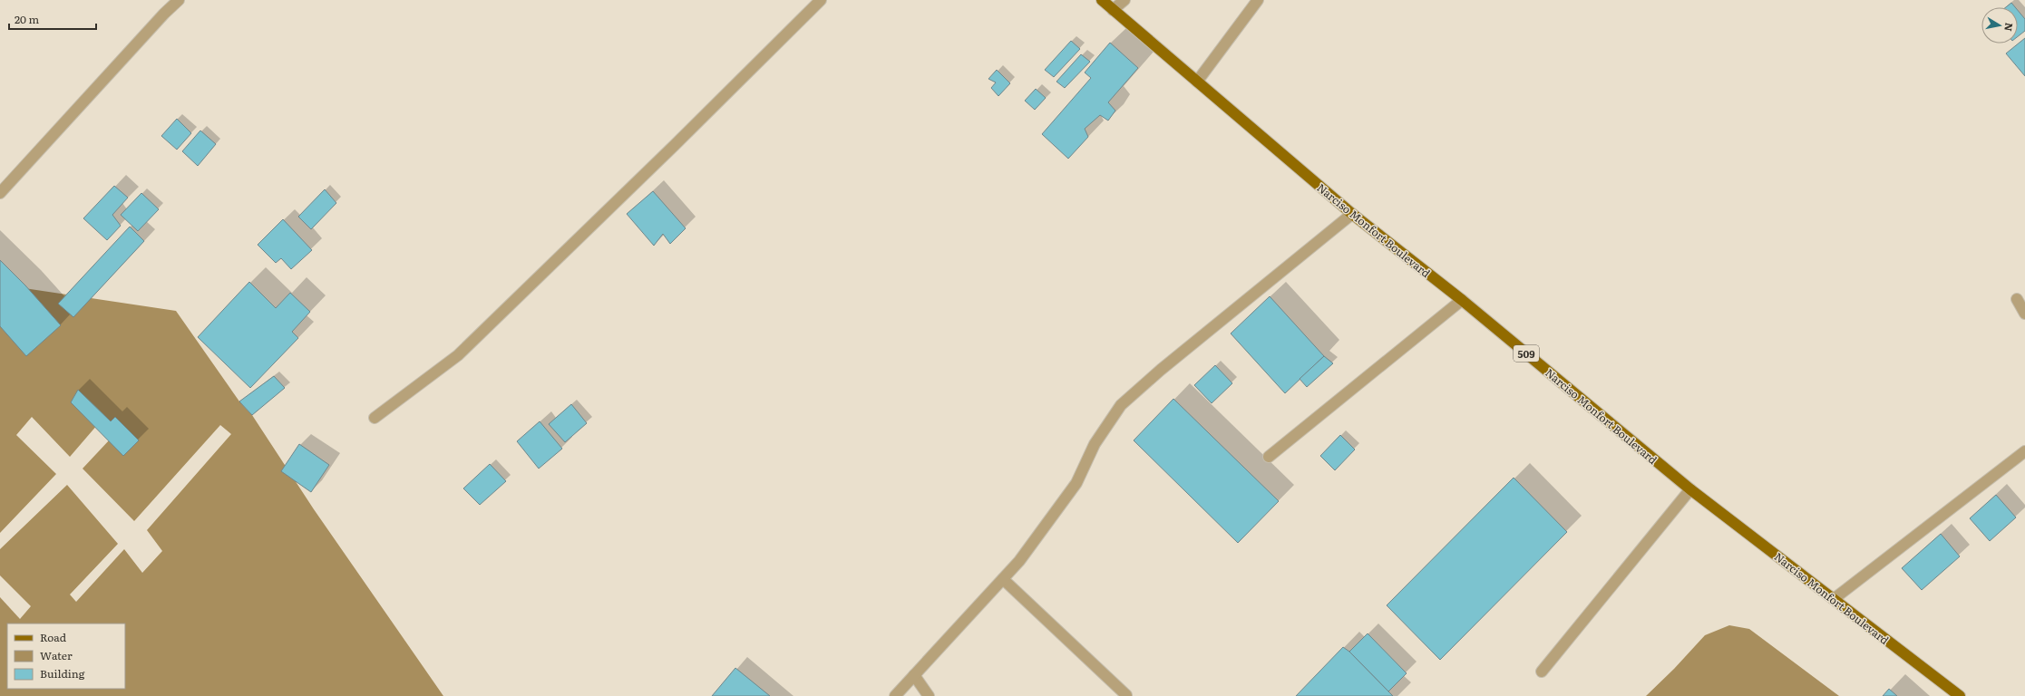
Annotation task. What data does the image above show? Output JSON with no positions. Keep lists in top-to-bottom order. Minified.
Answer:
{"streets":{"main road":["Narciso Monfort Boulevard","509"]},"legend":["Road","Water","Building"],"scale_bar":"20 m","north":"right"}
